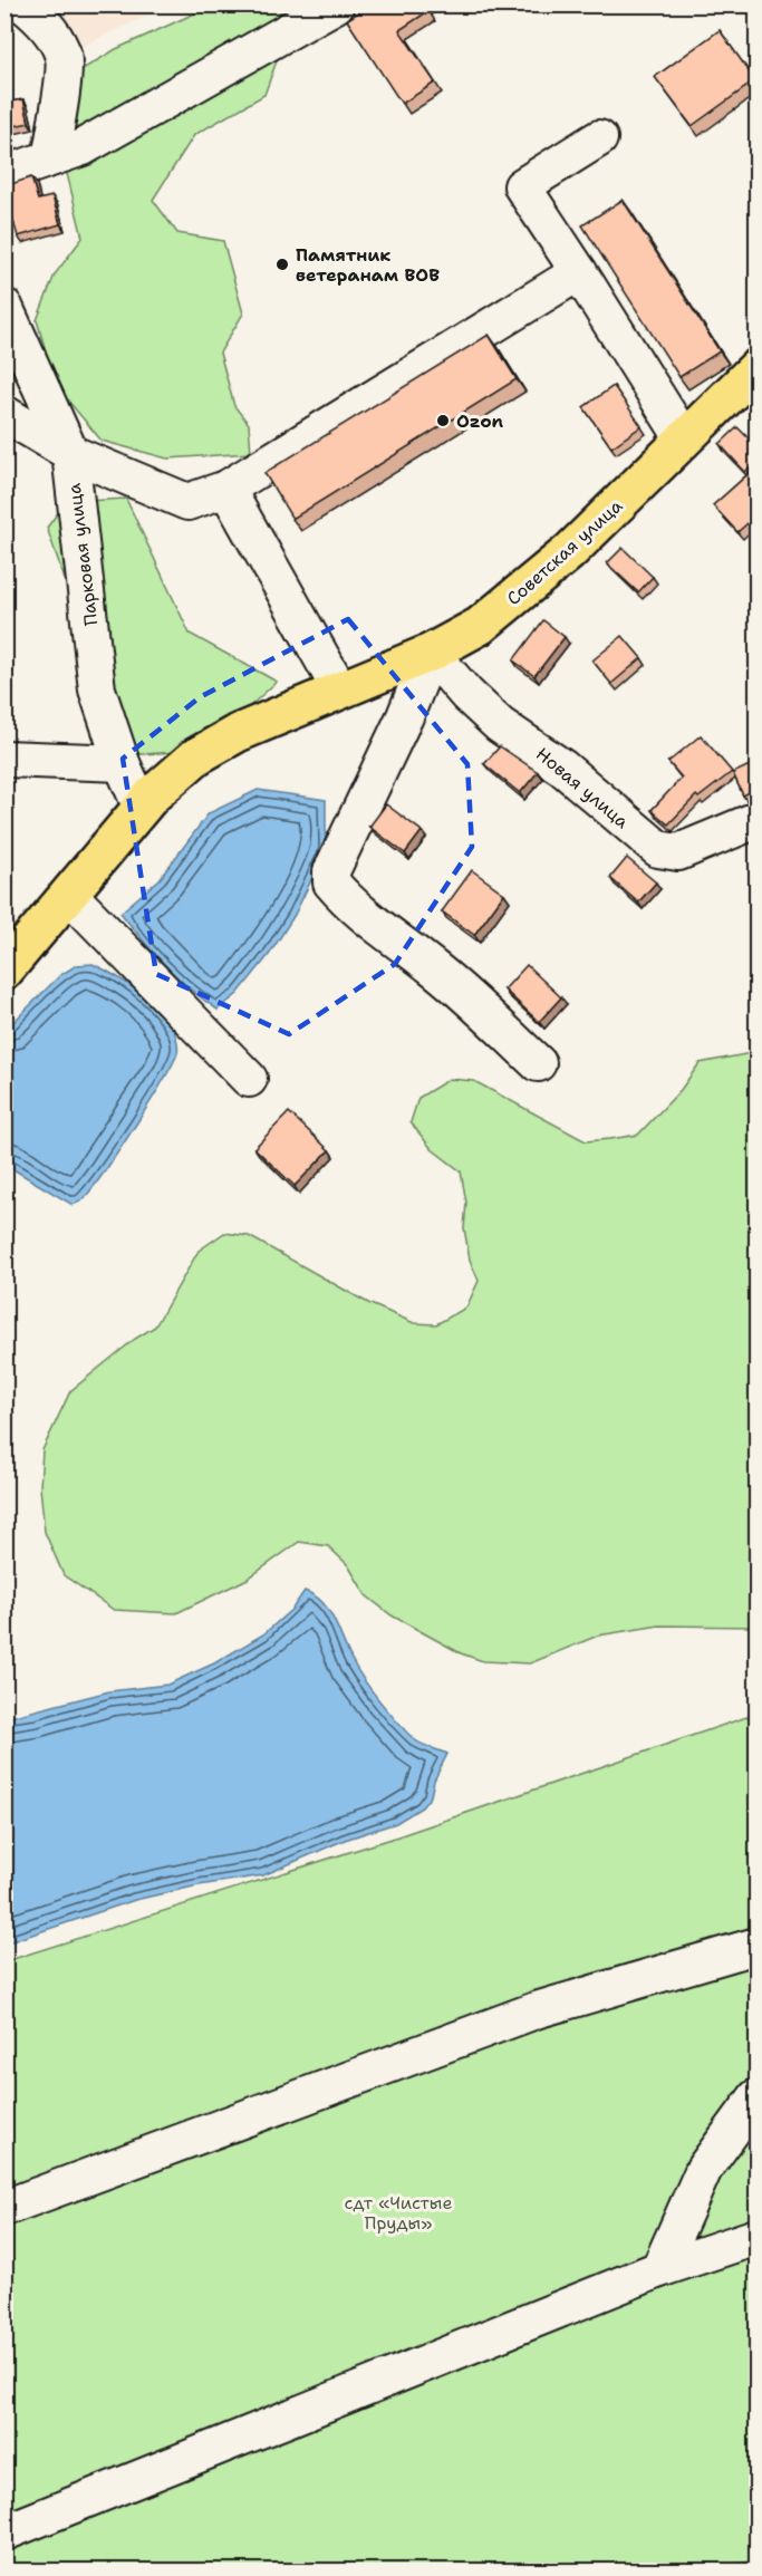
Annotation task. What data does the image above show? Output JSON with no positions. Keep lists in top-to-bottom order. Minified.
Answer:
{"streets":{"main road":["Советская улица"],"street":["Парковая улица","Новая улица"]},"crossings":[["Советская улица","Парковая улица"],["Советская улица","Новая улица"]],"parks":["сдт «Чистые Пруды»"],"places":["Памятник ветеранам ВОВ","Ozon"]}
